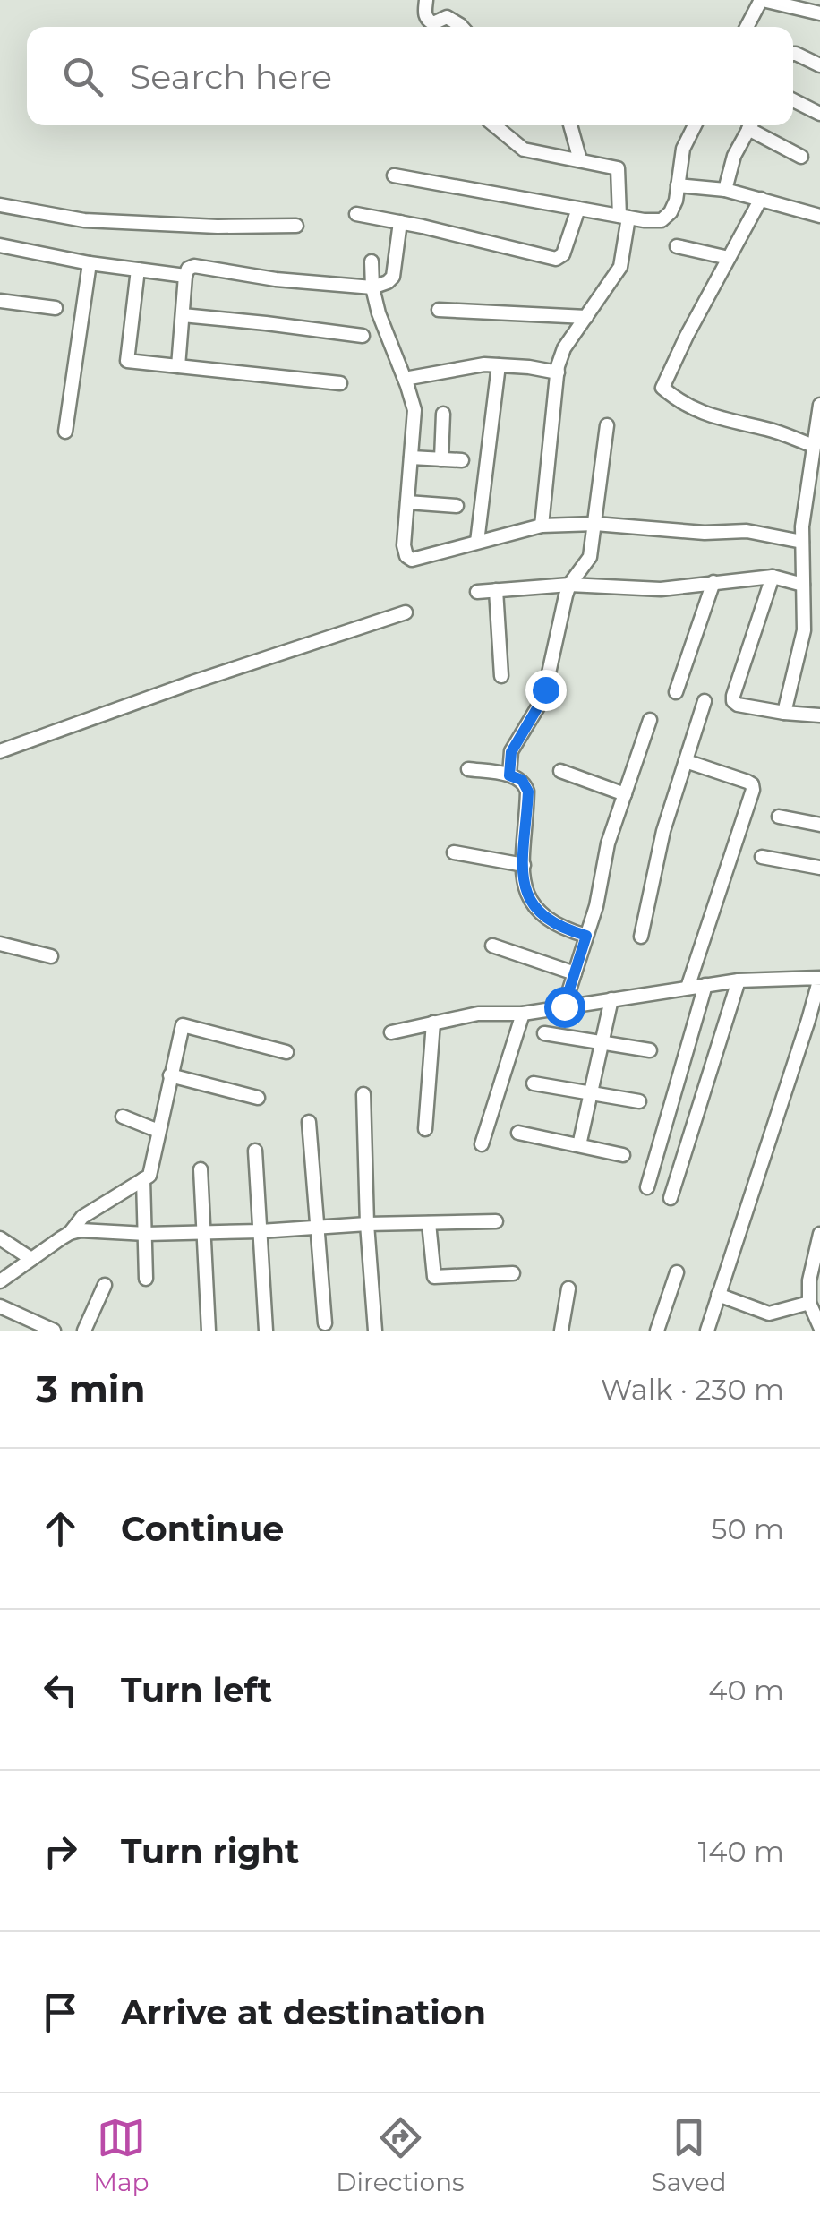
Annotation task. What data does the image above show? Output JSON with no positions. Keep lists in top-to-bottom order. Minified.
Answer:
{"page":{"search":"Search here","heading":["3 min","Walk · 230 m"],"list":[["Continue","50 m"],["Turn left","40 m"],["Turn right","140 m"],"Arrive at destination"],"nav":["Map","Directions","Saved"]}}
